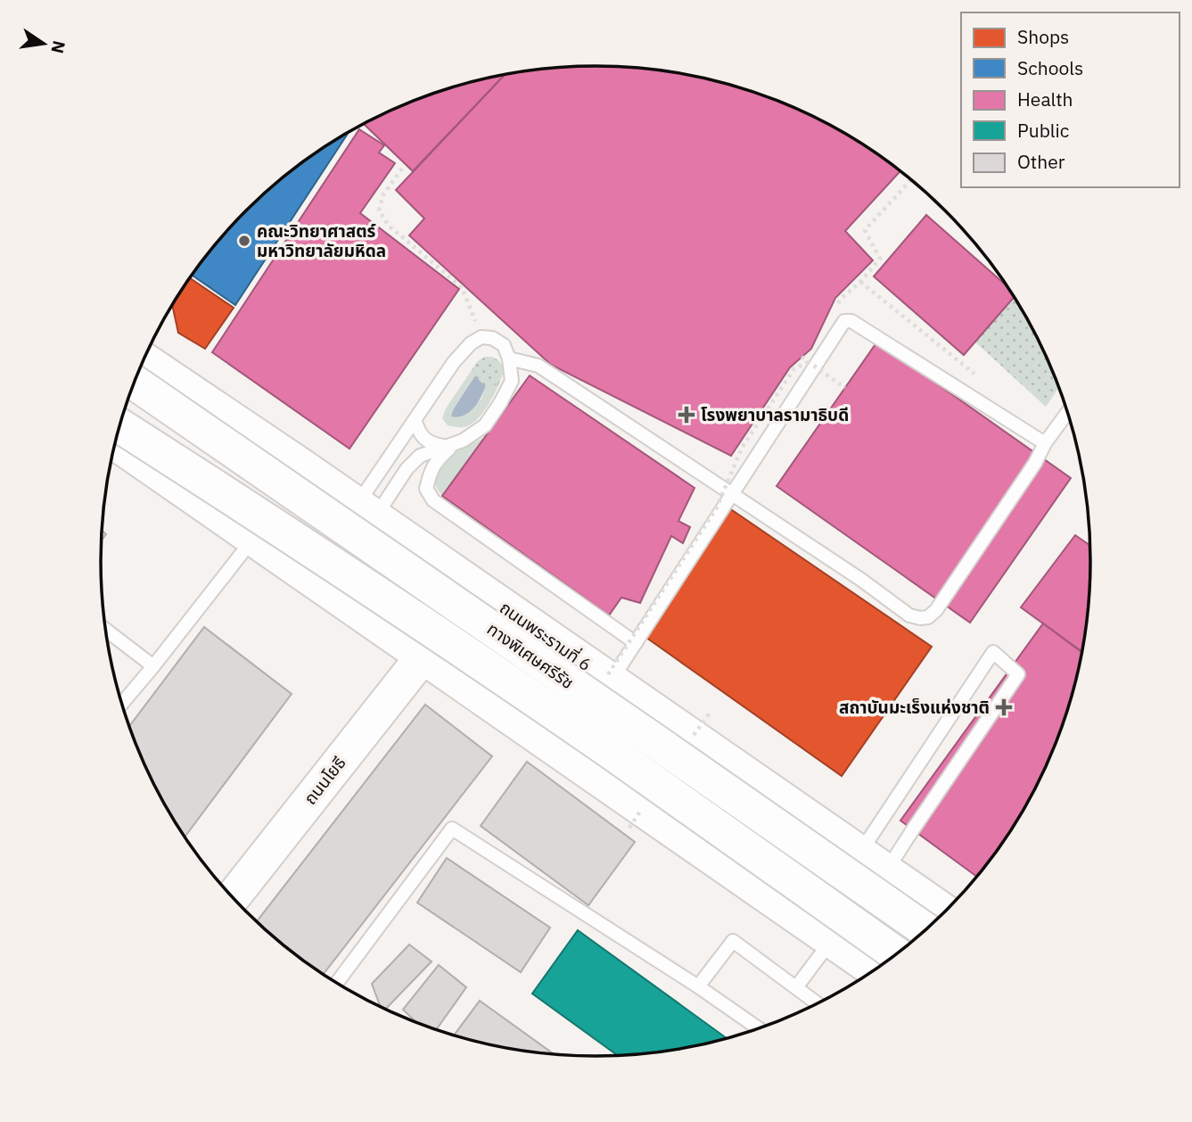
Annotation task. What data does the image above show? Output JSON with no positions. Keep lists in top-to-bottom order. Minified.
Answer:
{"streets":{"main road":["ถนนพระรามที่ 6","ทางพิเศษศรีรัช","ถนนโยธี"]},"places":{"other":["คณะวิทยาศาสตร์ มหาวิทยาลัยมหิดล"],"health":["โรงพยาบาลรามาธิบดี","สถาบันมะเร็งแห่งชาติ"]},"legend":["Shops","Schools","Health","Public","Other"],"north":"right"}
